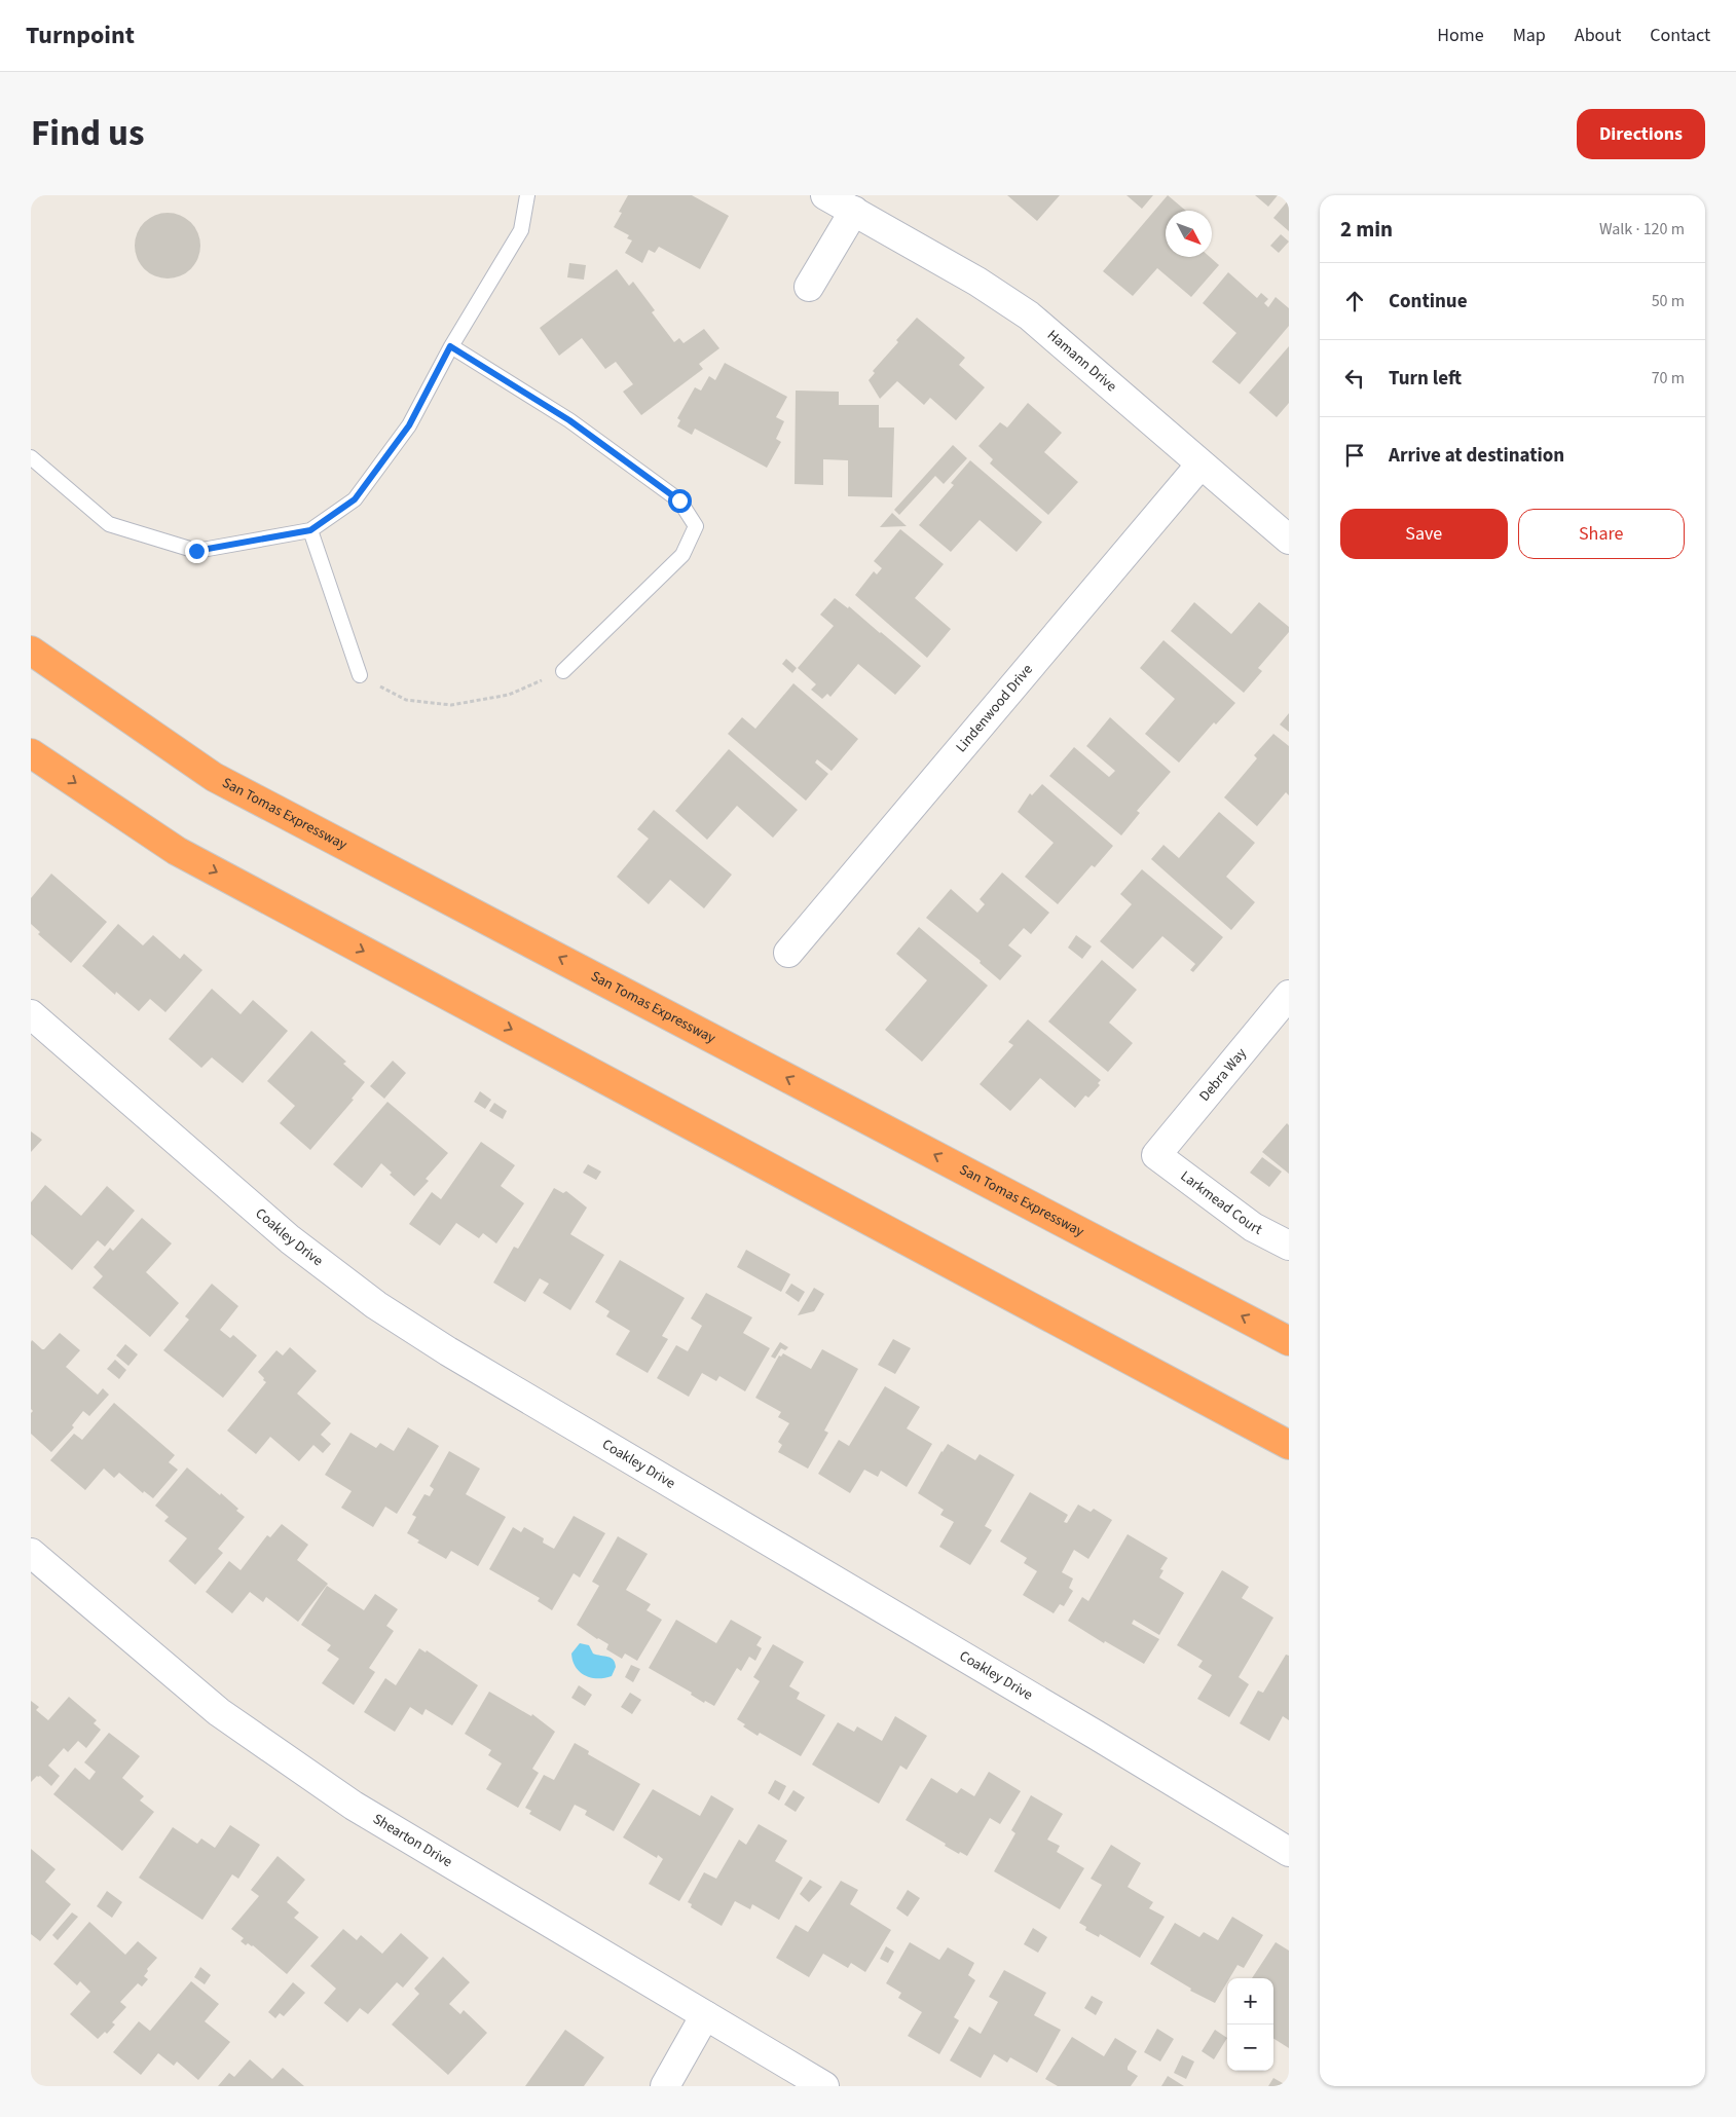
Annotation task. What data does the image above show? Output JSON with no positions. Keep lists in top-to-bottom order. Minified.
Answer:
{"streets":{"highway":["San Tomas Expressway"],"street":["Hamann Drive","Lindenwood Drive","Debra Way","Larkmead Court","Coakley Drive","Shearton Drive"]},"crossings":[["Hamann Drive","Lindenwood Drive"],["Debra Way","Larkmead Court"]],"north":"bottom right","page":{"header":"Turnpoint","nav":["Home","Map","About","Contact"],"title":"Find us","buttons":["Directions",["Save","Share"]],"heading":["2 min","Walk · 120 m"],"list":[["Continue","50 m"],["Turn left","70 m"],"Arrive at destination"],"map_buttons":["+","−"]}}
